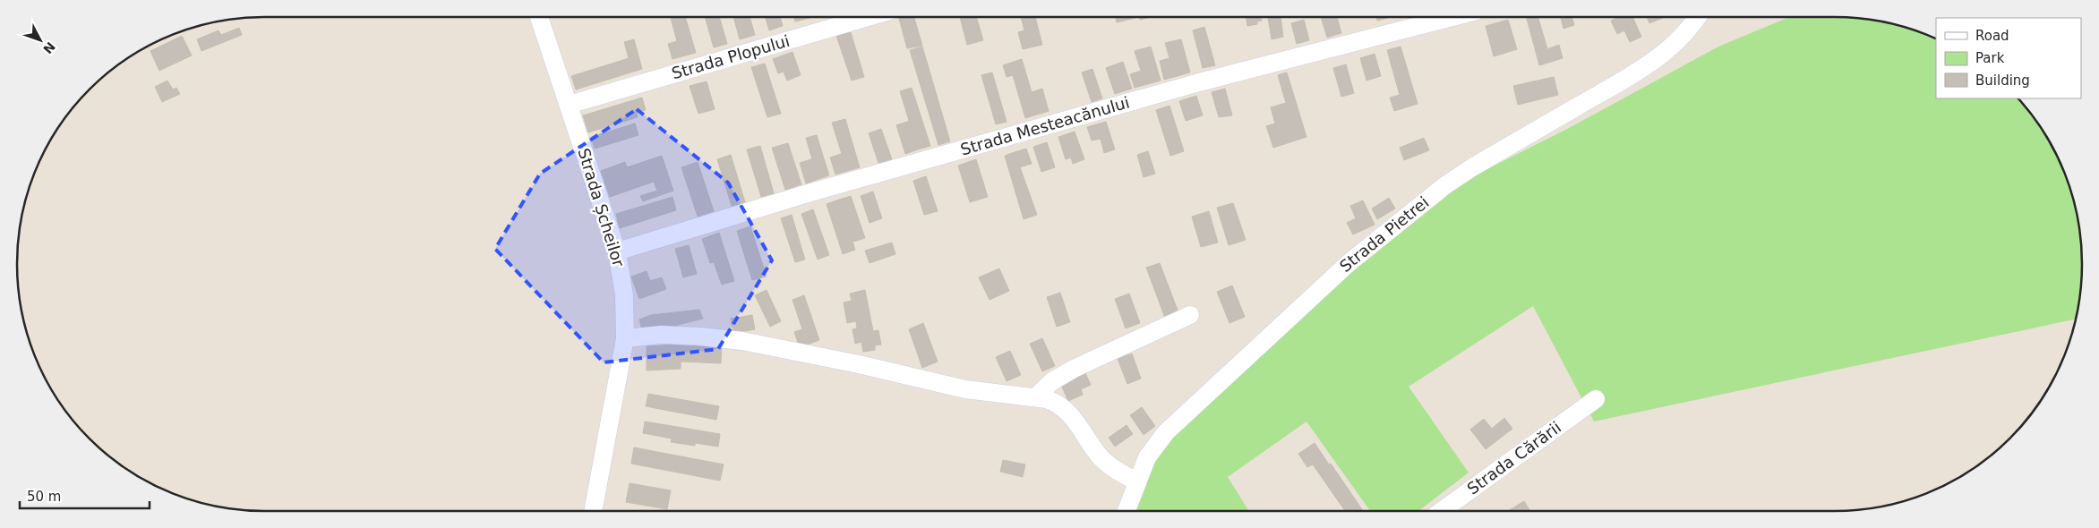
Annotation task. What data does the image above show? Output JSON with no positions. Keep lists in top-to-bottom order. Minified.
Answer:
{"streets":{"street":["Strada Plopului","Strada Mesteacănului","Strada Șcheilor","Strada Pietrei","Strada Cărării"]},"crossings":[["Strada Plopului","Strada Șcheilor"],["Strada Mesteacănului","Strada Șcheilor"]],"legend":["Road","Park","Building"],"scale_bar":"50 m","north":"bottom right"}
